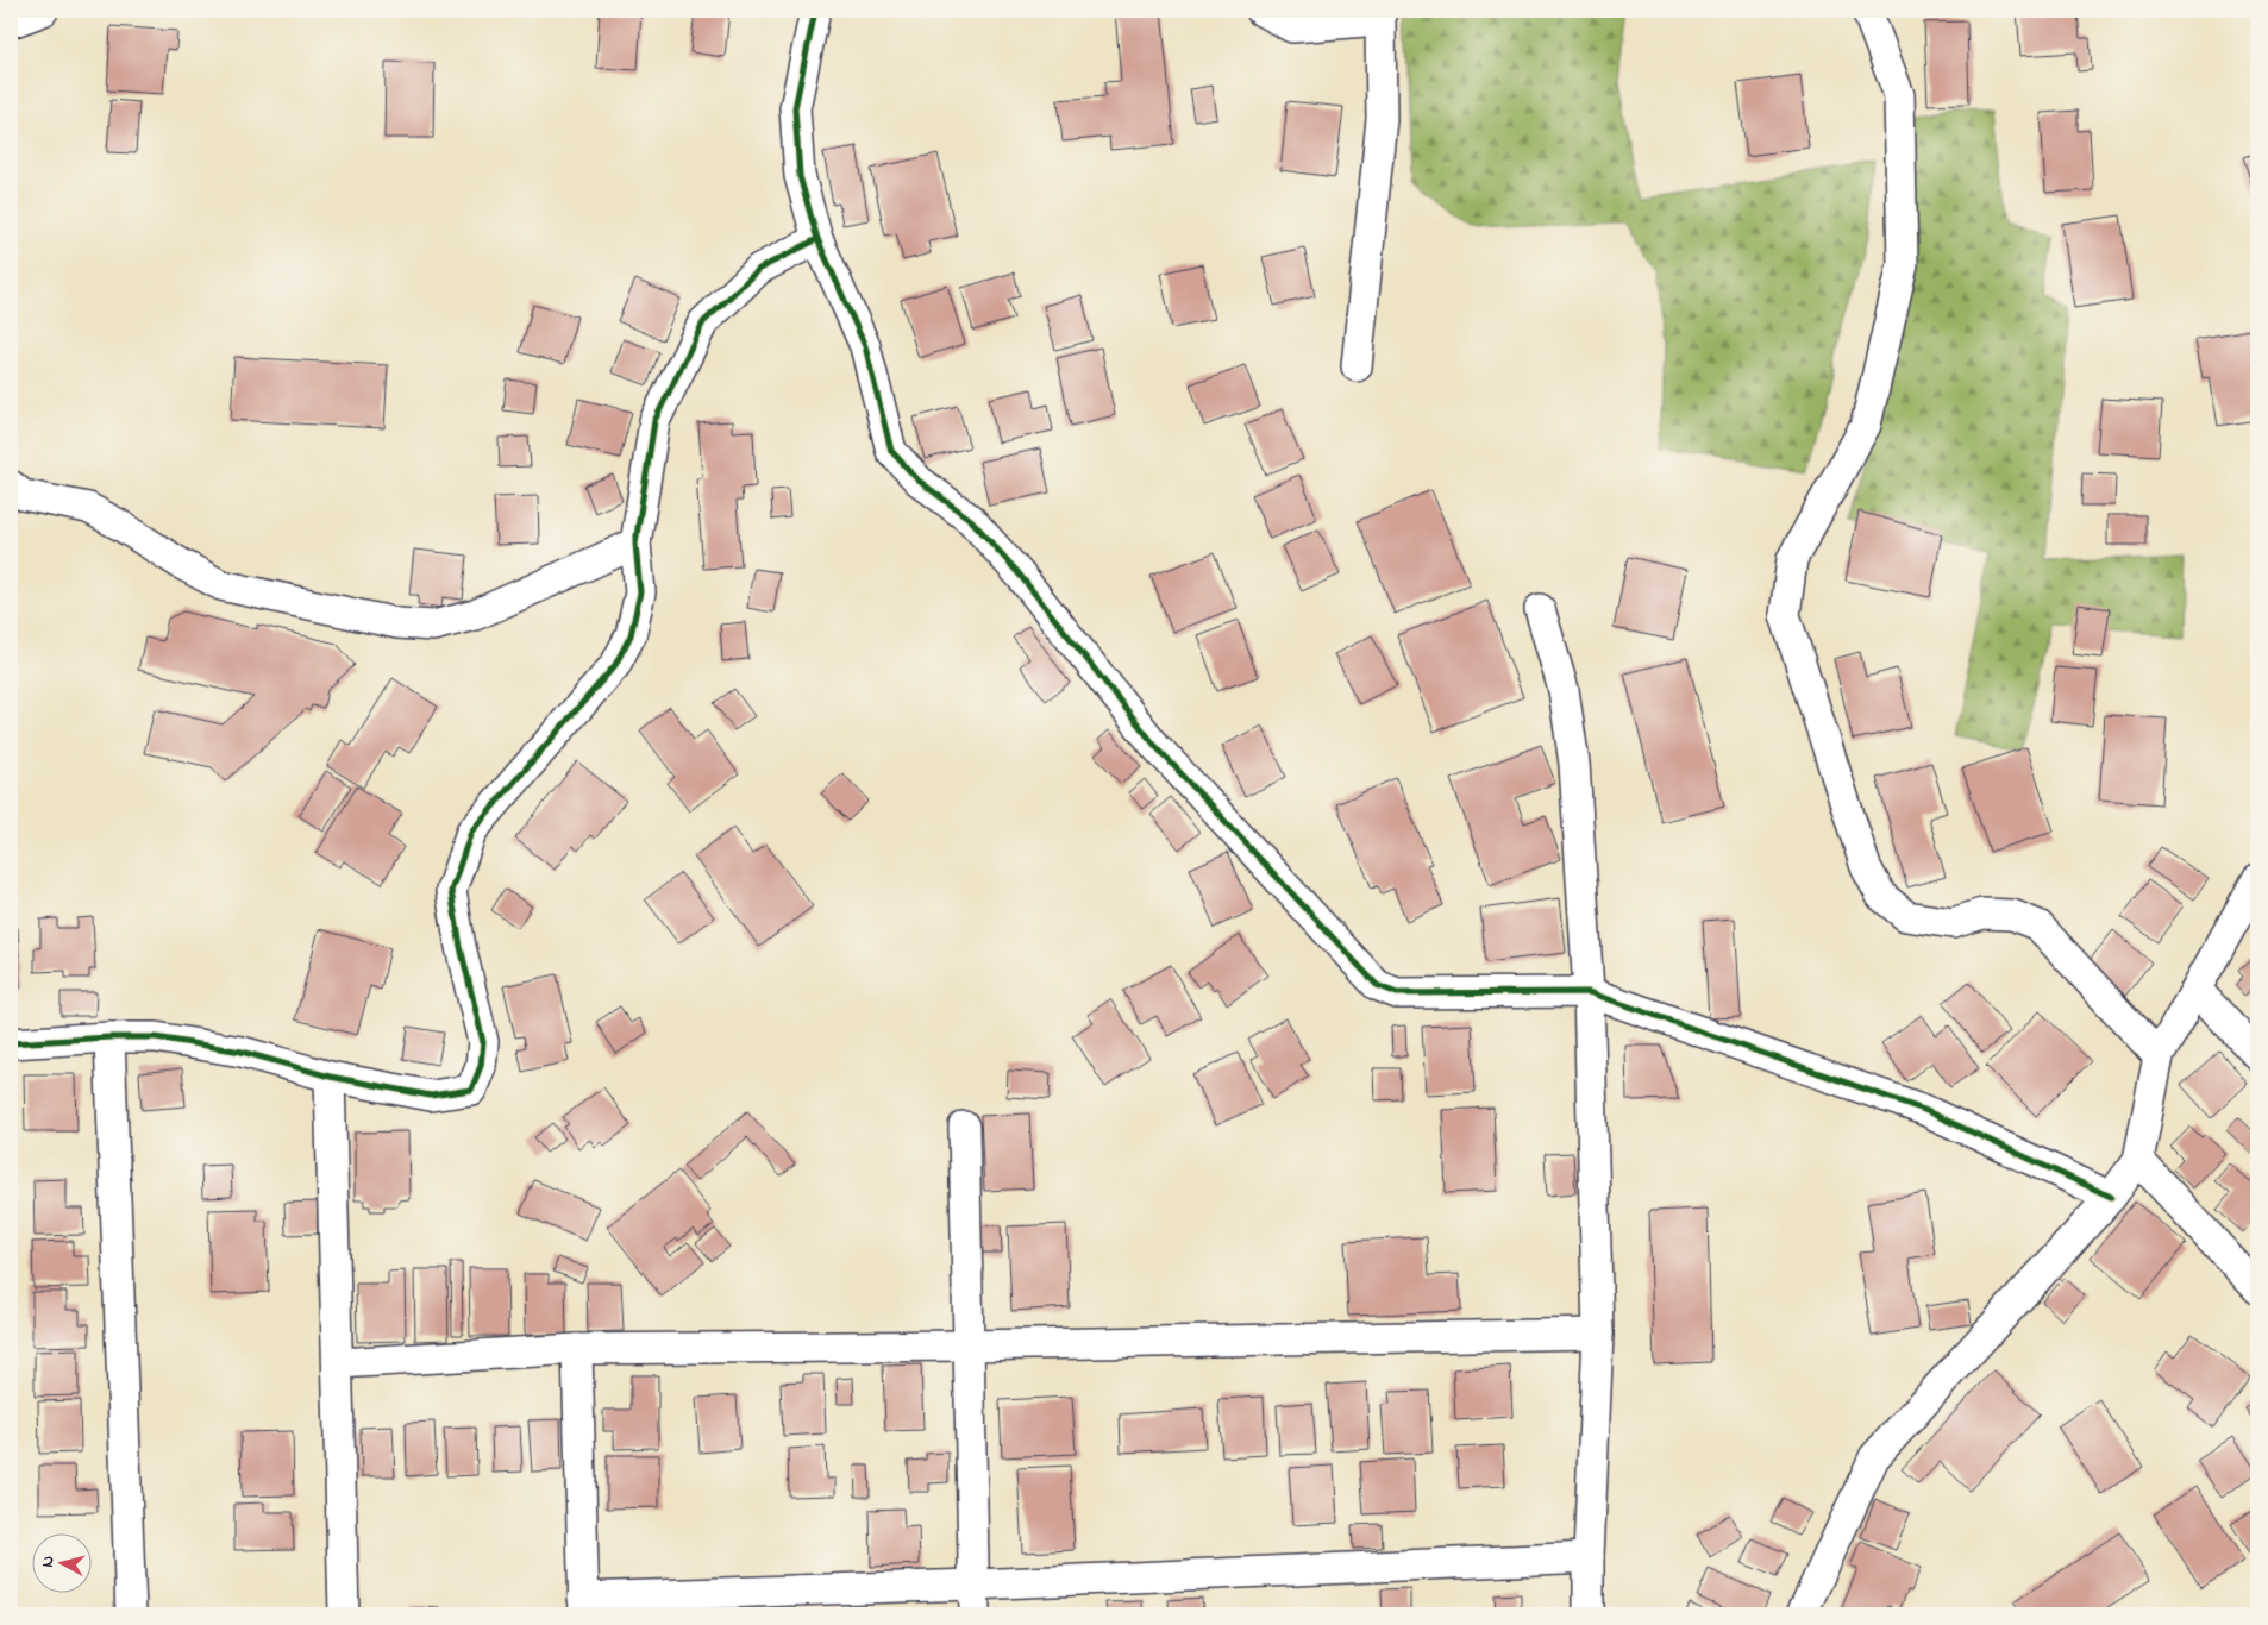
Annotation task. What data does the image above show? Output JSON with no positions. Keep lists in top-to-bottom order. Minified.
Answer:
{"north":"left"}
